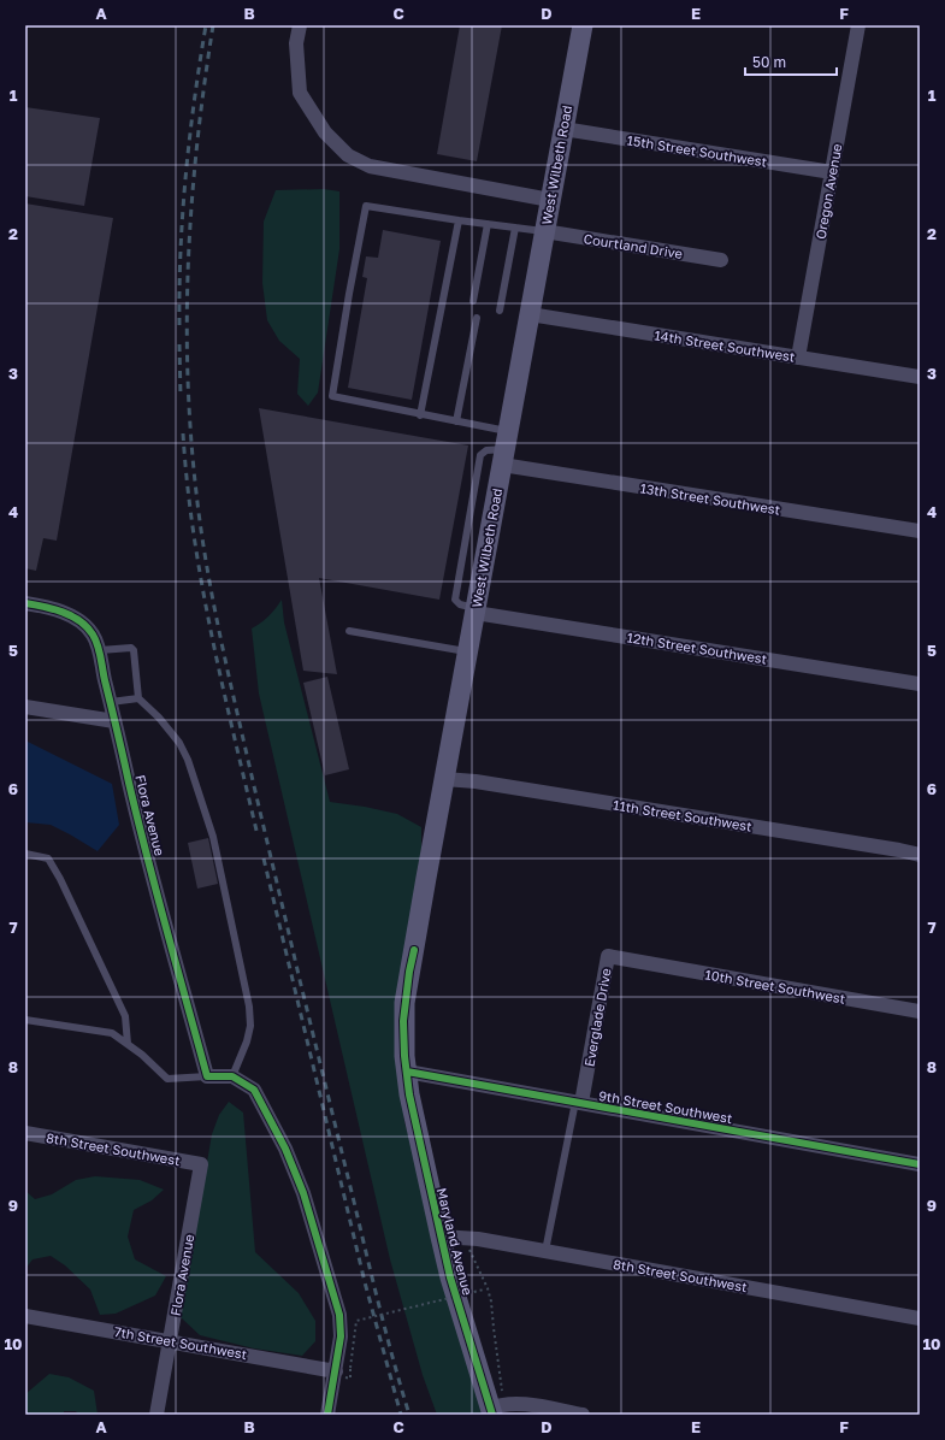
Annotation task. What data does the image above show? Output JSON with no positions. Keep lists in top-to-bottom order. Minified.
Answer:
{"streets":{"main road":["West Wilbeth Road","Maryland Avenue"],"street":["15th Street Southwest","Oregon Avenue","Courtland Drive","14th Street Southwest","13th Street Southwest","12th Street Southwest","Flora Avenue","11th Street Southwest","10th Street Southwest","Everglade Drive","9th Street Southwest","8th Street Southwest","7th Street Southwest"]},"crossings":[["15th Street Southwest","West Wilbeth Road"],["15th Street Southwest","Oregon Avenue"],["West Wilbeth Road","Courtland Drive"],["West Wilbeth Road","14th Street Southwest"],["West Wilbeth Road","13th Street Southwest"],["West Wilbeth Road","12th Street Southwest"],["West Wilbeth Road","11th Street Southwest"],["West Wilbeth Road","9th Street Southwest"],["West Wilbeth Road","Maryland Avenue"],["Oregon Avenue","14th Street Southwest"],["Flora Avenue","8th Street Southwest"],["Flora Avenue","7th Street Southwest"],["10th Street Southwest","Everglade Drive"],["Everglade Drive","9th Street Southwest"],["9th Street Southwest","Maryland Avenue"],["8th Street Southwest","Maryland Avenue"]],"scale_bar":"50 m","grid":{"columns":["A","B","C","D","E","F"],"rows":["1","2","3","4","5","6","7","8","9","10"]}}
